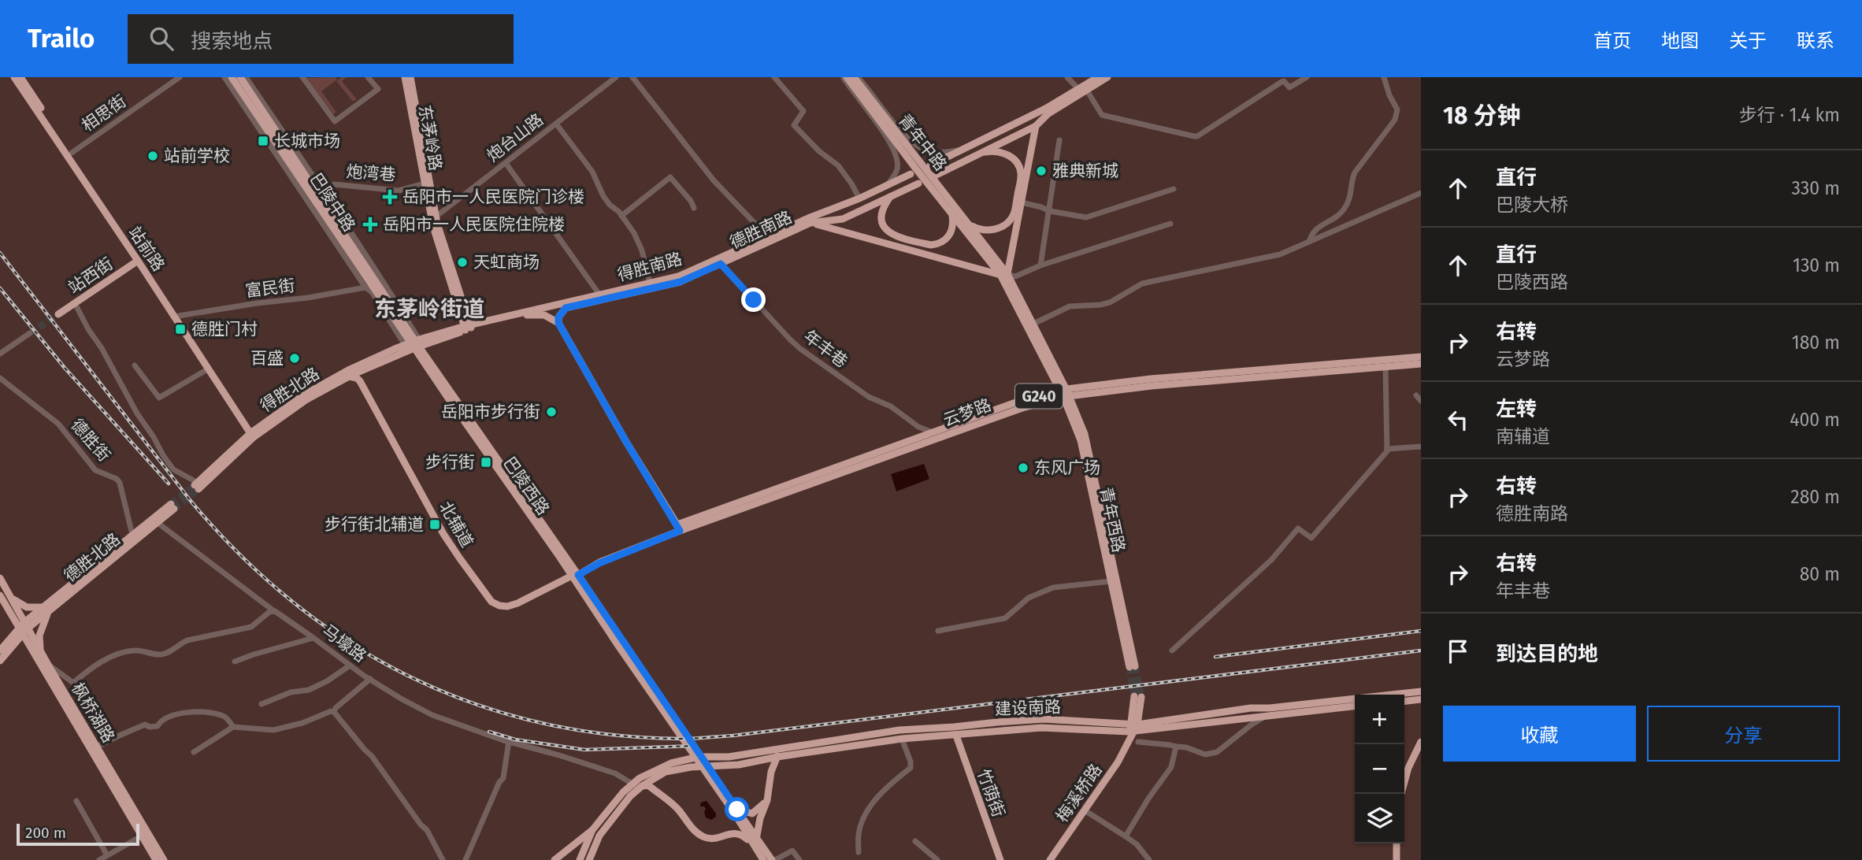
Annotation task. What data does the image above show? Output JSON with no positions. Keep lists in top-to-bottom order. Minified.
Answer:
{"streets":{"main road":["东茅岭路","青年中路","巴陵中路","德胜南路","站前路","得胜南路","站西街","得胜北路","G240","云梦路","巴陵西路","青年西路","北辅道","德胜北路","建设南路","枫桥湖路","竹荫街","梅溪桥路"],"street":["相思街","炮台山路","炮湾巷","富民街","年丰巷","德胜街","马壕路"]},"crossings":[["相思街","站前路"],["东茅岭路","炮台山路"],["东茅岭路","炮湾巷"],["东茅岭路","得胜南路"],["青年中路","青年西路"],["炮湾巷","巴陵中路"],["巴陵中路","得胜南路"],["巴陵中路","得胜北路"],["巴陵中路","巴陵西路"],["德胜南路","得胜南路"],["德胜南路","年丰巷"],["站前路","站西街"],["站前路","富民街"],["站前路","得胜北路"],["得胜南路","得胜北路"],["得胜南路","巴陵西路"],["年丰巷","G240"],["得胜北路","巴陵西路"],["G240","云梦路"],["G240","青年西路"],["云梦路","巴陵西路"],["云梦路","青年西路"],["云梦路","北辅道"],["德胜街","德胜北路"],["巴陵西路","北辅道"],["德胜北路","马壕路"],["德胜北路","枫桥湖路"],["马壕路","建设南路"],["建设南路","竹荫街"],["建设南路","梅溪桥路"]],"districts":["东茅岭街道"],"places":{"transit":["长城市场","德胜门村","步行街","步行街北辅道"],"other":["站前学校","雅典新城","天虹商场","百盛","岳阳市步行街","东风广场"],"health":["岳阳市一人民医院门诊楼","岳阳市一人民医院住院楼"]},"scale_bar":"200 m","page":{"header":"Trailo","search":"搜索地点","nav":["首页","地图","关于","联系"],"heading":["18 分钟","步行 · 1.4 km"],"list":[["直行","巴陵大桥","330 m"],["直行","巴陵西路","130 m"],["右转","云梦路","180 m"],["左转","南辅道","400 m"],["右转","德胜南路","280 m"],["右转","年丰巷","80 m"],"到达目的地"],"buttons":["收藏","分享"],"map_buttons":["+","−"],"scale":"200 m"}}
